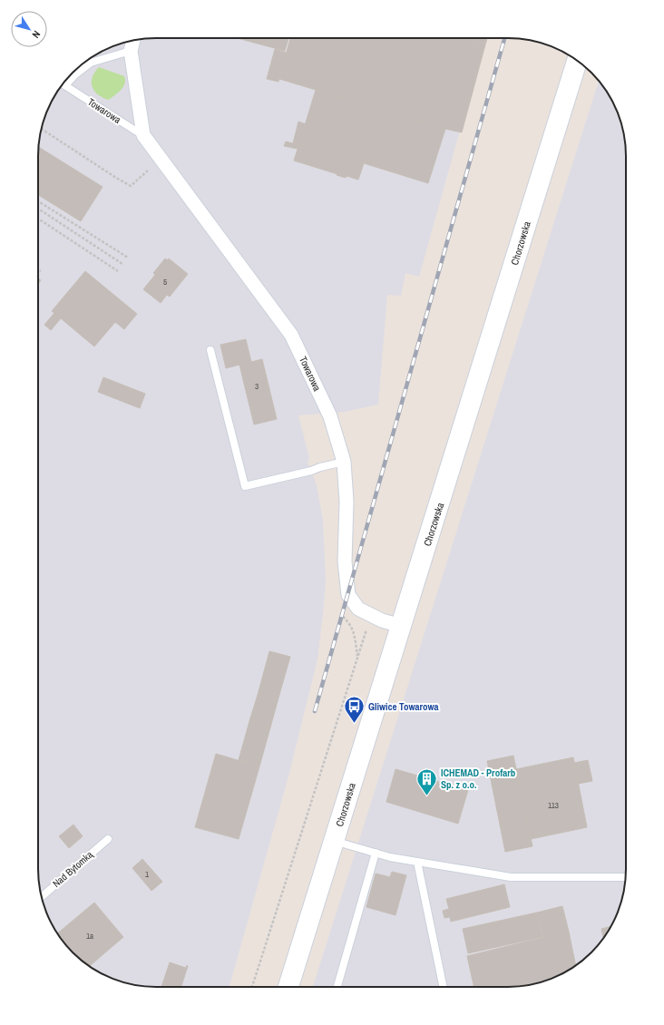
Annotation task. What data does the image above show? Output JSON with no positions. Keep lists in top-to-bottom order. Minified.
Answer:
{"streets":{"main road":["Chorzowska"],"street":["Towarowa"],"lane":["Nad Bytomką"]},"crossings":[["Towarowa","Chorzowska"]],"places":{"bus stop":["Gliwice Towarowa"],"building":["ICHEMAD - Profarb Sp. z o.o."]},"house_numbers":["5","3","113","1","1a"],"north":"bottom right"}
